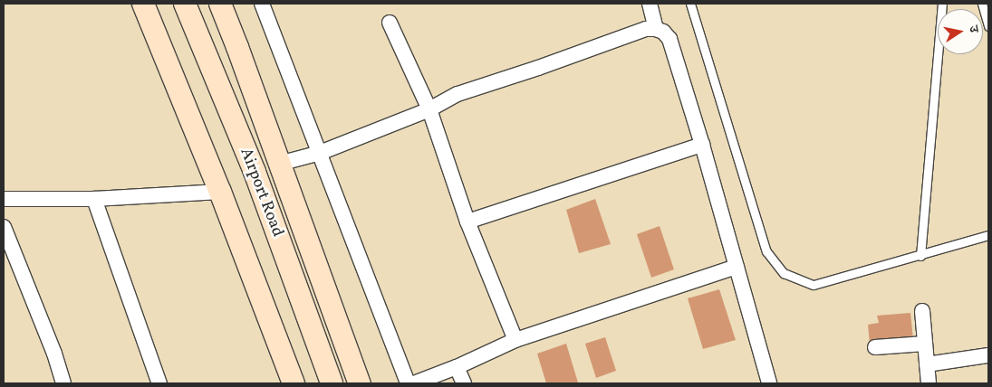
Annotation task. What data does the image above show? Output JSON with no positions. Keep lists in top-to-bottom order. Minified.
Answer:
{"streets":{"street":["Airport Road"]},"north":"right"}
